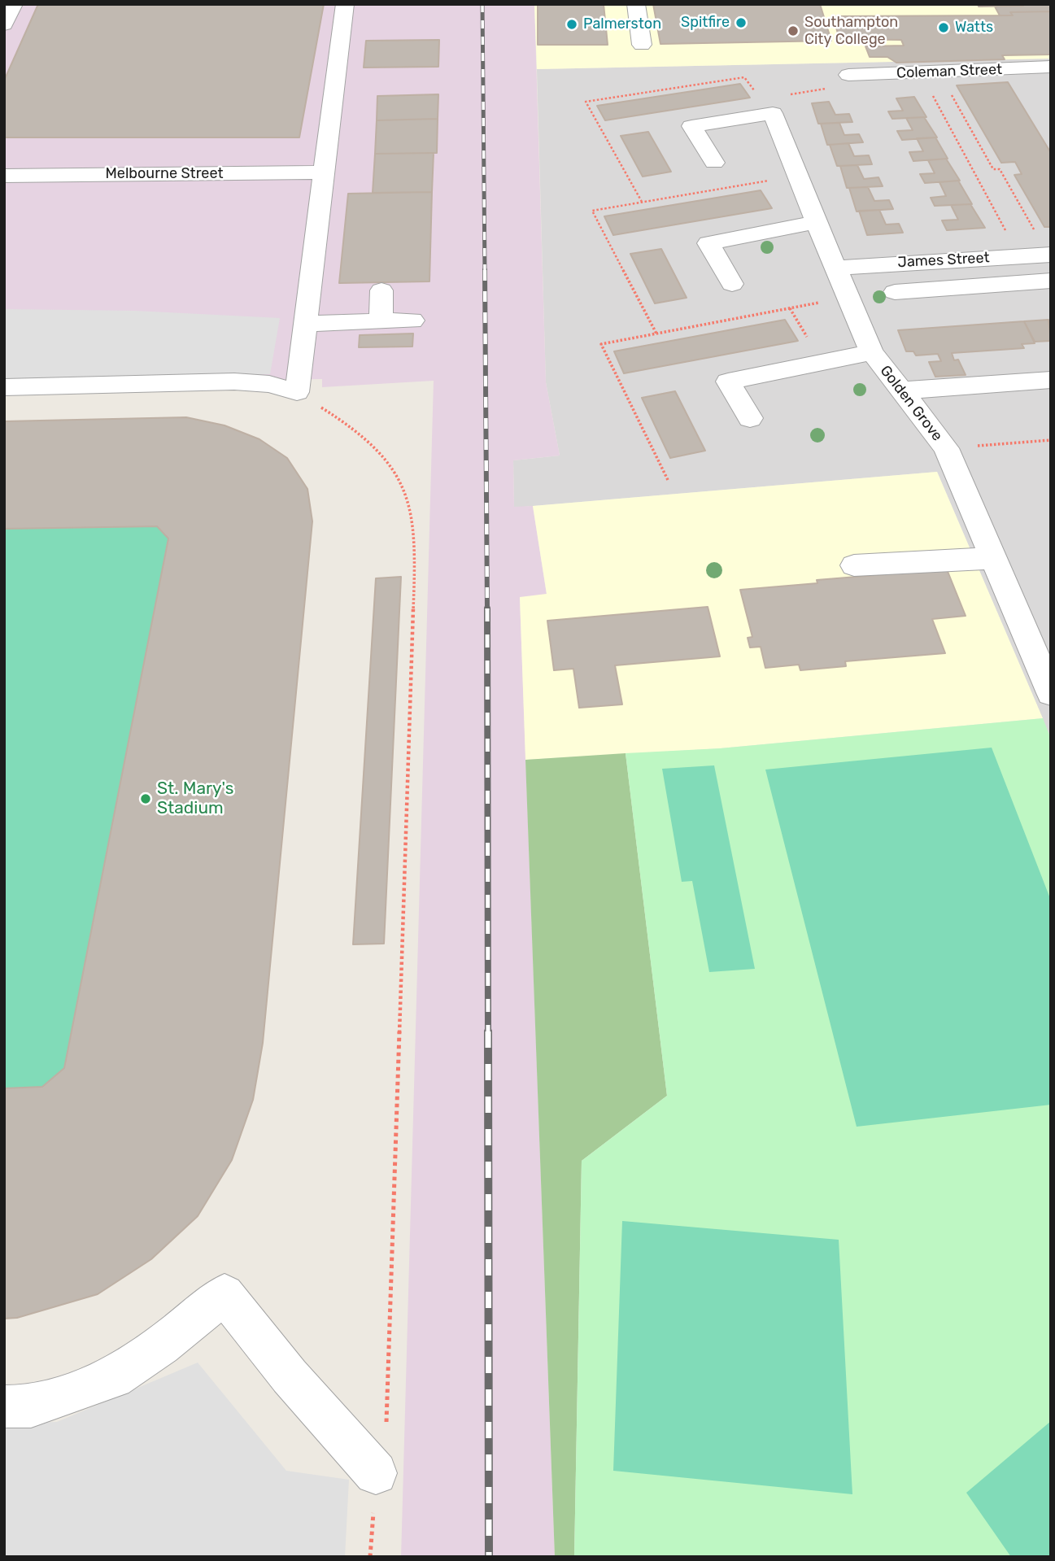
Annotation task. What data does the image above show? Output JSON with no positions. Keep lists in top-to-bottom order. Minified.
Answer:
{"streets":{"street":["Coleman Street","Melbourne Street","James Street","Golden Grove"]},"crossings":[["James Street","Golden Grove"]],"places":["Spitfire","Palmerston","Watts","Southampton City College","St. Mary's Stadium"]}
